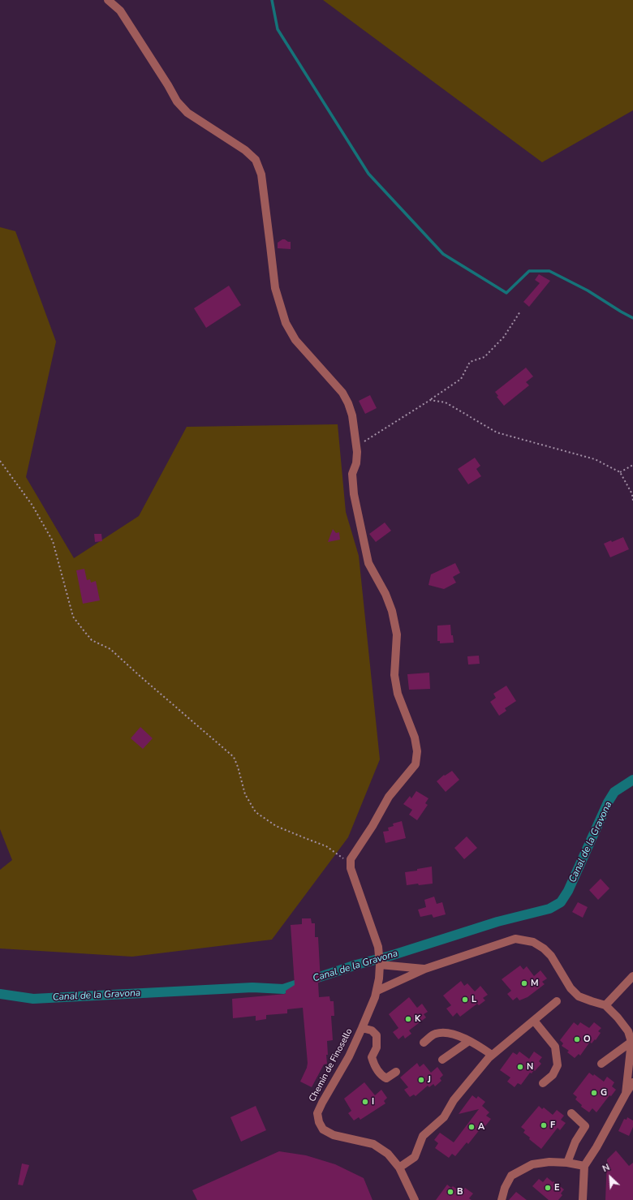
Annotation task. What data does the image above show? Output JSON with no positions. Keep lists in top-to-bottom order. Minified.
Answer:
{"streets":{"street":["Chemin de Finosello"]},"water":["Canal de la Gravona"],"places":["M","L","K","O","N","J","G","I","F","A","E","B"],"north":"top left"}
